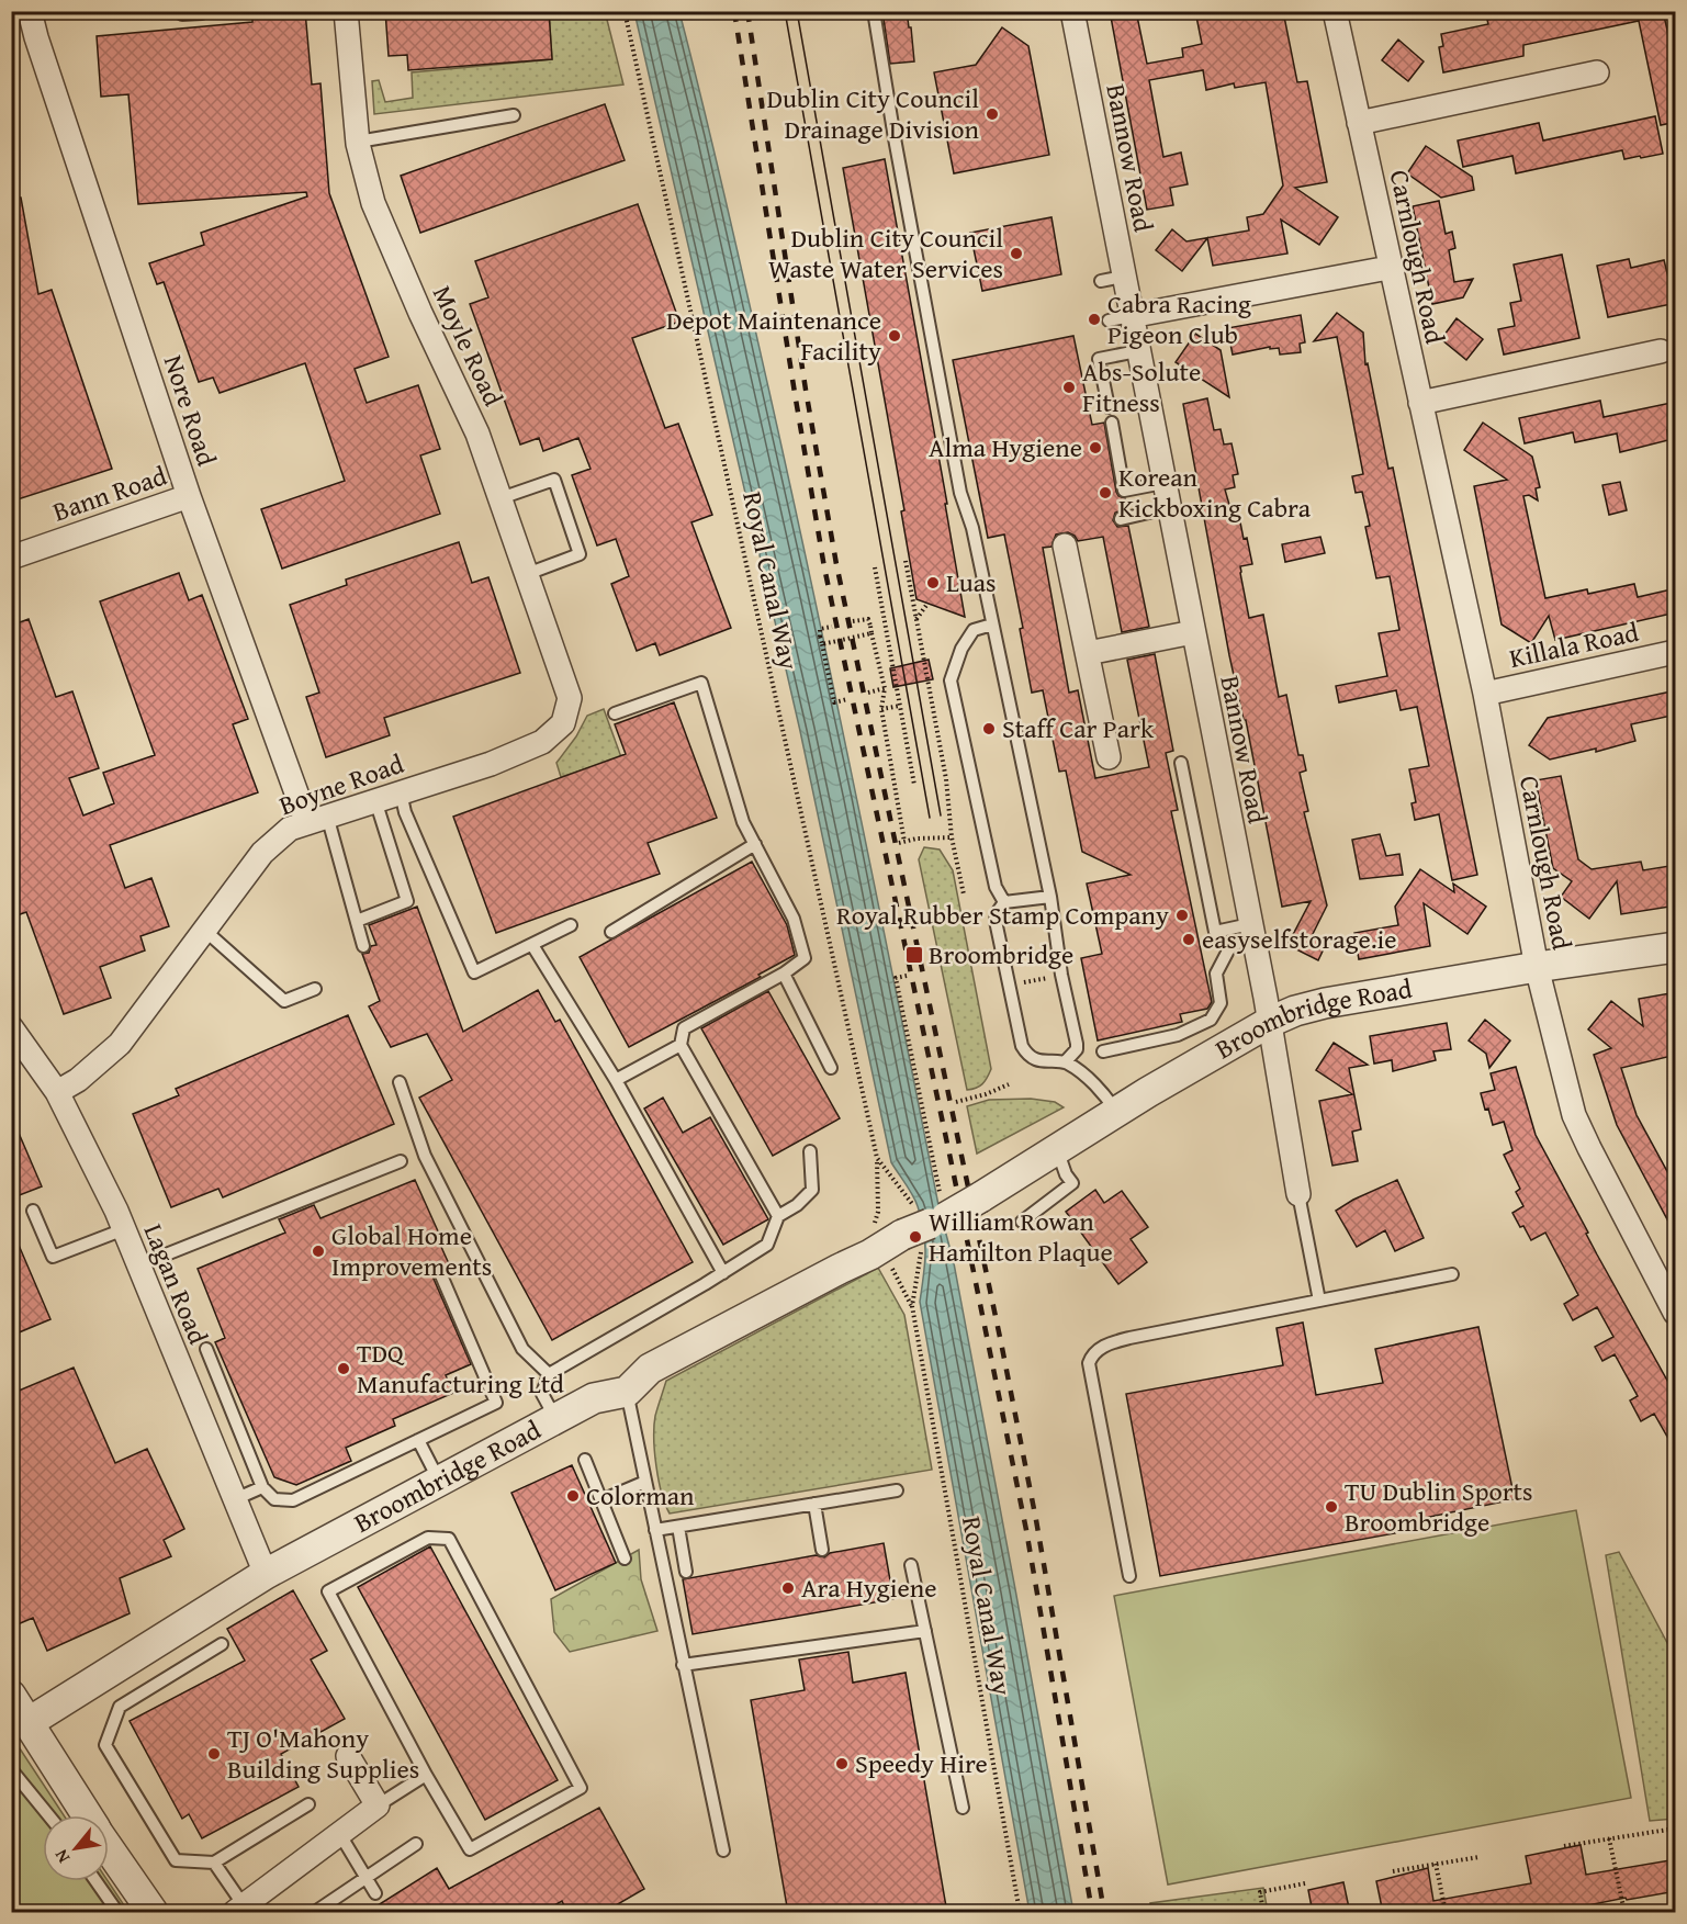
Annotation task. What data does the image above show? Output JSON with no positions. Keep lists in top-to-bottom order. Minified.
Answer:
{"streets":{"street":["Bannow Road","Carnlough Road","Moyle Road","Nore Road","Bann Road","Killala Road","Boyne Road","Broombridge Road","Lagan Road"],"path":["Royal Canal Way"]},"crossings":[["Bannow Road","Broombridge Road"],["Carnlough Road","Killala Road"],["Carnlough Road","Broombridge Road"],["Moyle Road","Boyne Road"],["Nore Road","Bann Road"],["Nore Road","Boyne Road"],["Boyne Road","Lagan Road"],["Broombridge Road","Lagan Road"]],"places":{"other":["Dublin City Council Drainage Division","Dublin City Council Waste Water Services","Cabra Racing Pigeon Club","Depot Maintenance Facility","Abs-Solute Fitness","Alma Hygiene","Korean Kickboxing Cabra","Luas","Staff Car Park","Royal Rubber Stamp Company","easyselfstorage.ie","William Rowan Hamilton Plaque","Global Home Improvements","TDQ Manufacturing Ltd","Colorman","TU Dublin Sports Broombridge","Ara Hygiene","TJ O'Mahony Building Supplies","Speedy Hire"],"transit":["Broombridge"]},"north":"bottom left"}
